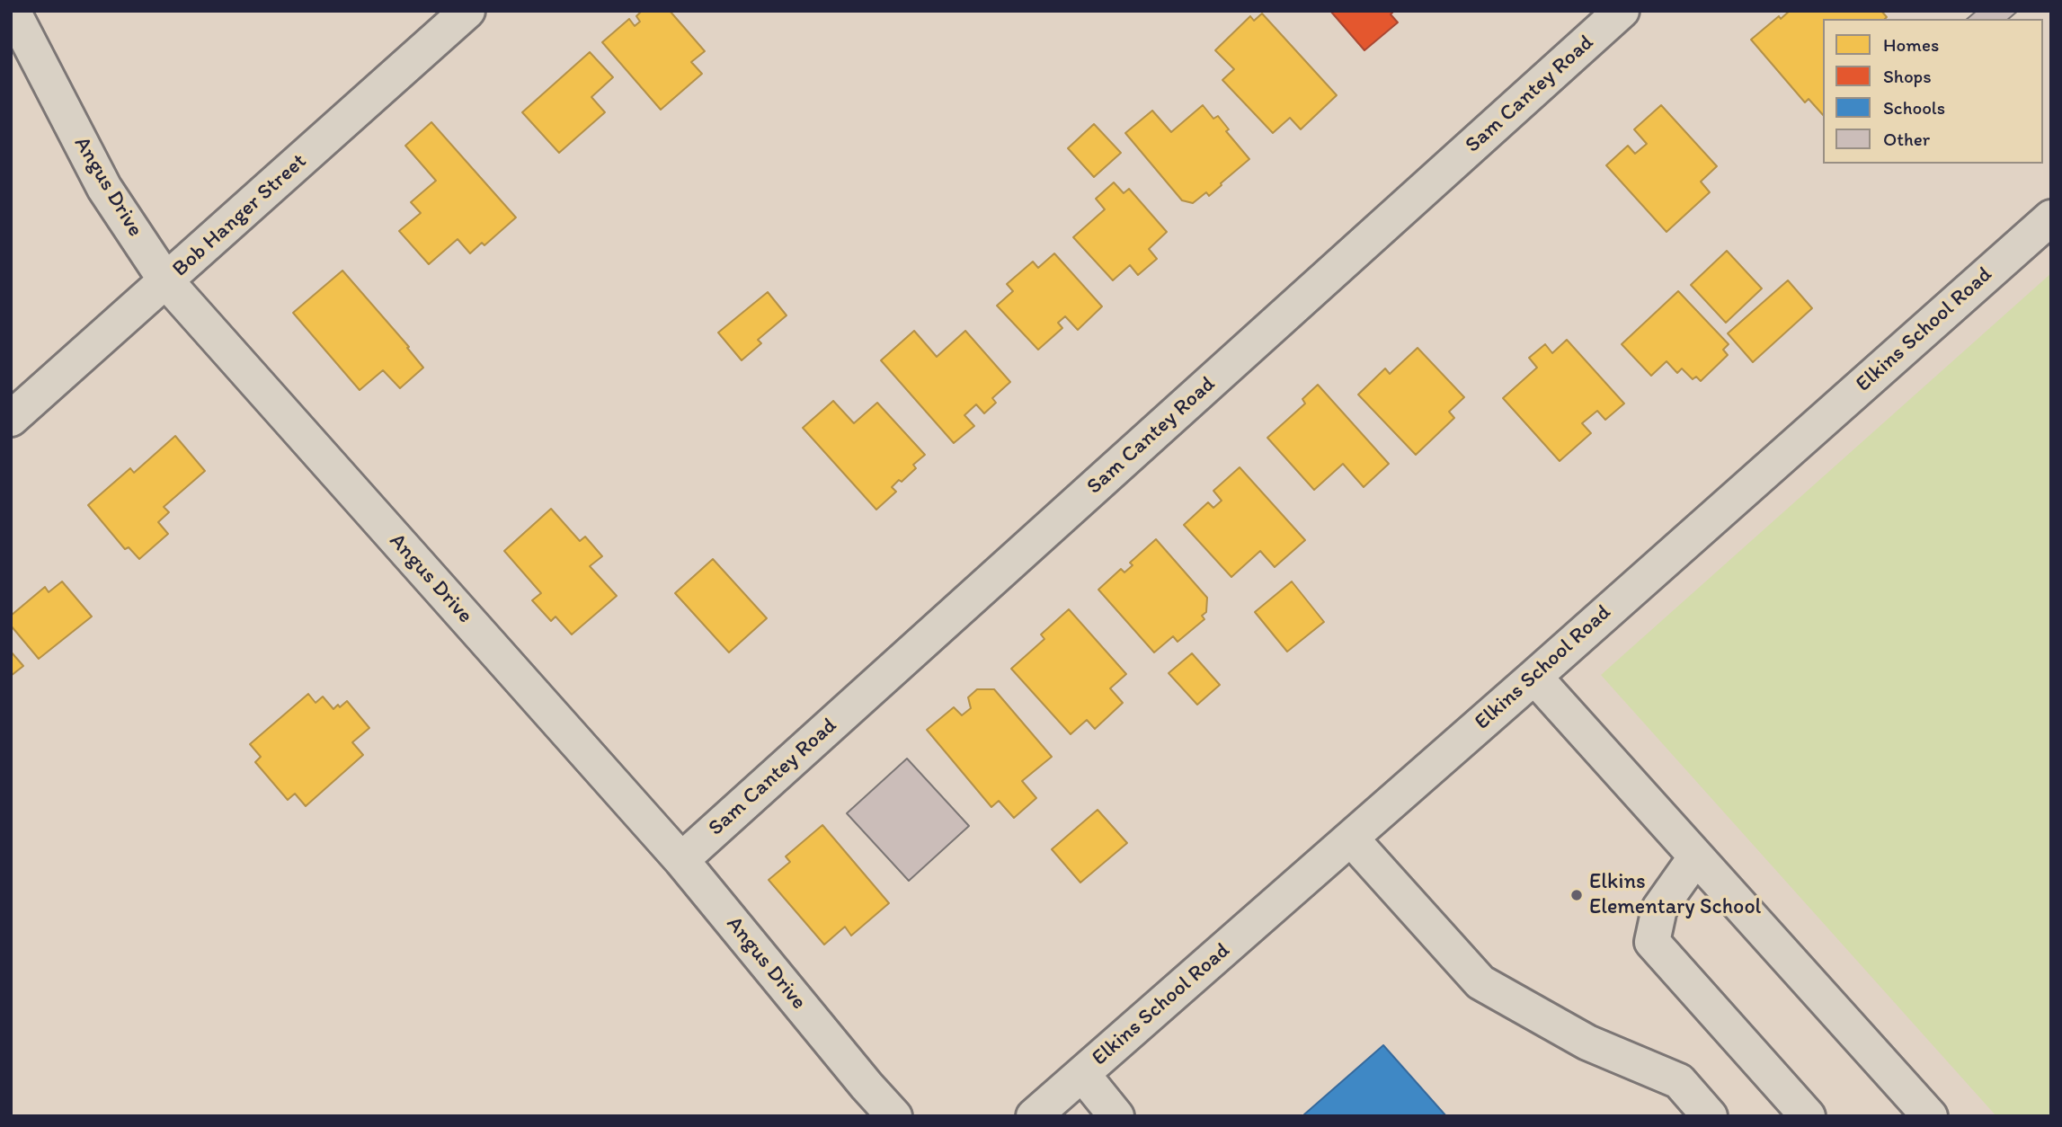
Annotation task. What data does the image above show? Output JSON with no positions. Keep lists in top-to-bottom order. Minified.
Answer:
{"streets":{"street":["Sam Cantey Road","Angus Drive","Bob Hanger Street","Elkins School Road"]},"crossings":[["Sam Cantey Road","Angus Drive"],["Angus Drive","Bob Hanger Street"]],"places":["Elkins Elementary School"],"legend":["Homes","Shops","Schools","Other"]}
